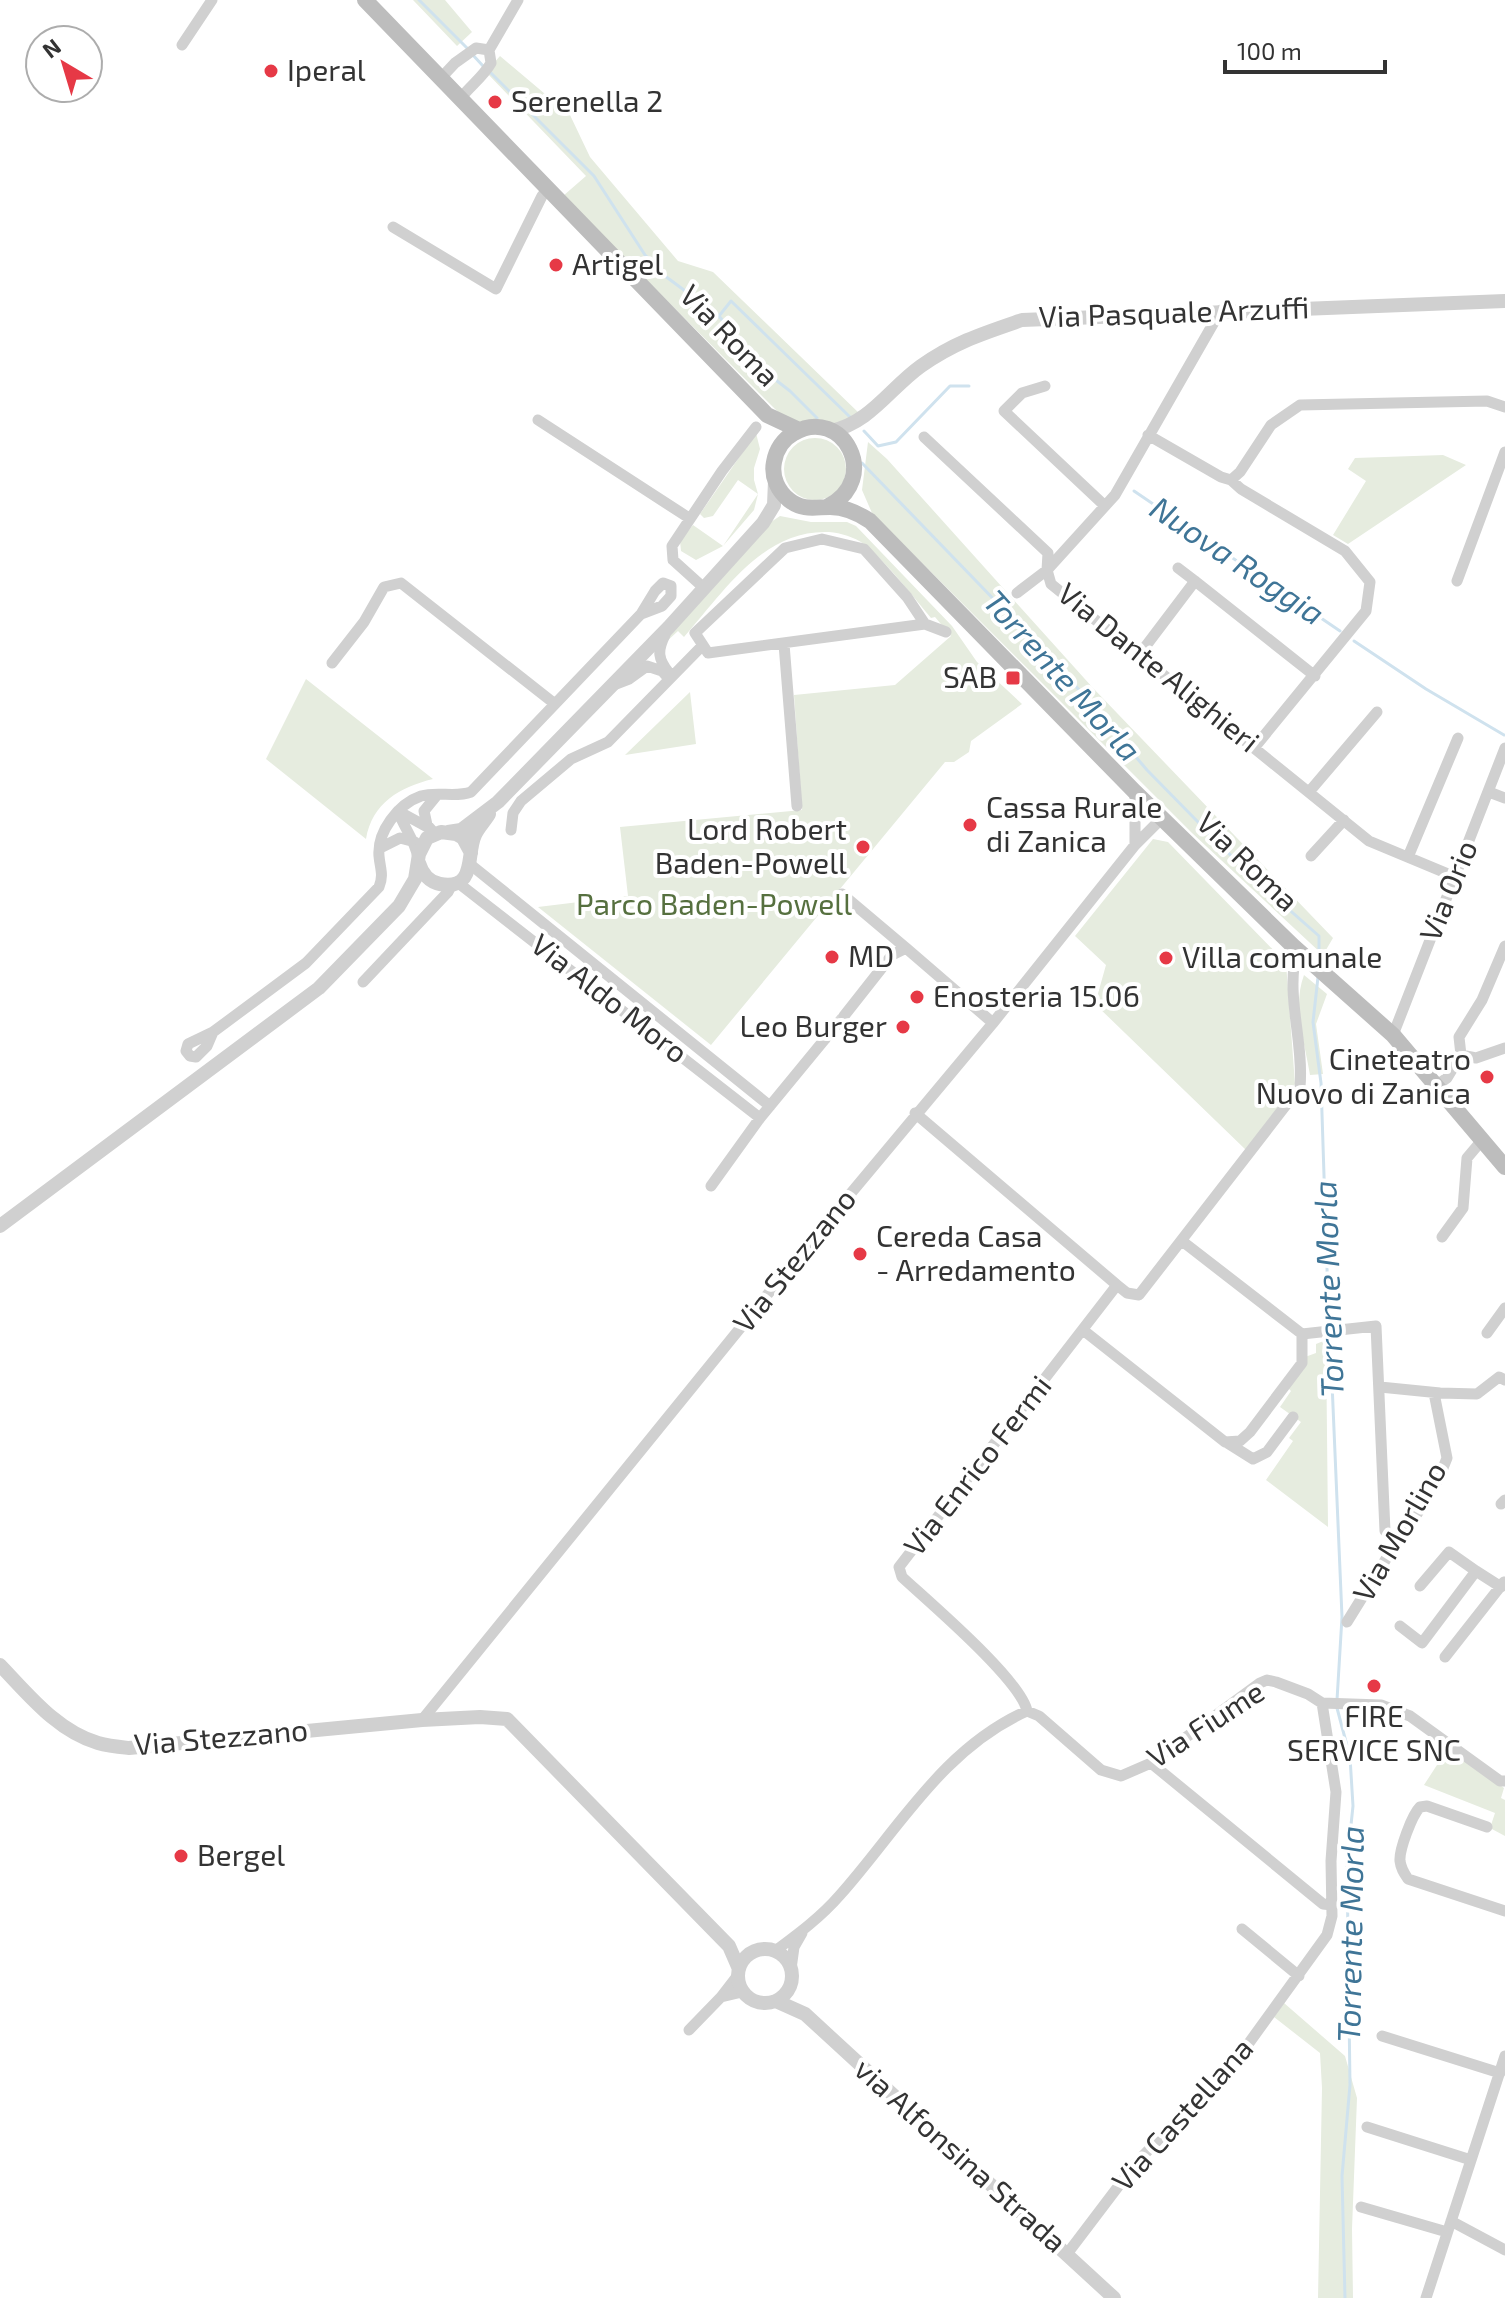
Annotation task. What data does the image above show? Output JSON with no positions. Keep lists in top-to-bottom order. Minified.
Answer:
{"streets":{"main road":["Via Roma"],"street":["Via Pasquale Arzuffi","Via Dante Alighieri","Via Orio","Via Aldo Moro","Via Stezzano","Via Enrico Fermi","Via Morlino","Via Fiume","Via Castellana","via Alfonsina Strada"]},"crossings":[["Via Pasquale Arzuffi","Via Roma"],["Via Roma","Via Orio"],["Via Roma","Via Stezzano"],["Via Dante Alighieri","Via Orio"],["Via Enrico Fermi","Via Fiume"],["Via Fiume","Via Castellana"],["Via Castellana","via Alfonsina Strada"]],"water":["Nuova Roggia","Torrente Morla"],"parks":["Parco Baden-Powell"],"places":{"other":["Iperal","Serenella 2","Artigel","Cassa Rurale di Zanica","Lord Robert Baden-Powell","MD","Villa comunale","Enosteria 15.06","Leo Burger","Cineteatro Nuovo di Zanica","Cereda Casa - Arredamento","FIRE SERVICE SNC","Bergel"],"transit":["SAB"]},"scale_bar":"100 m","north":"top left"}
